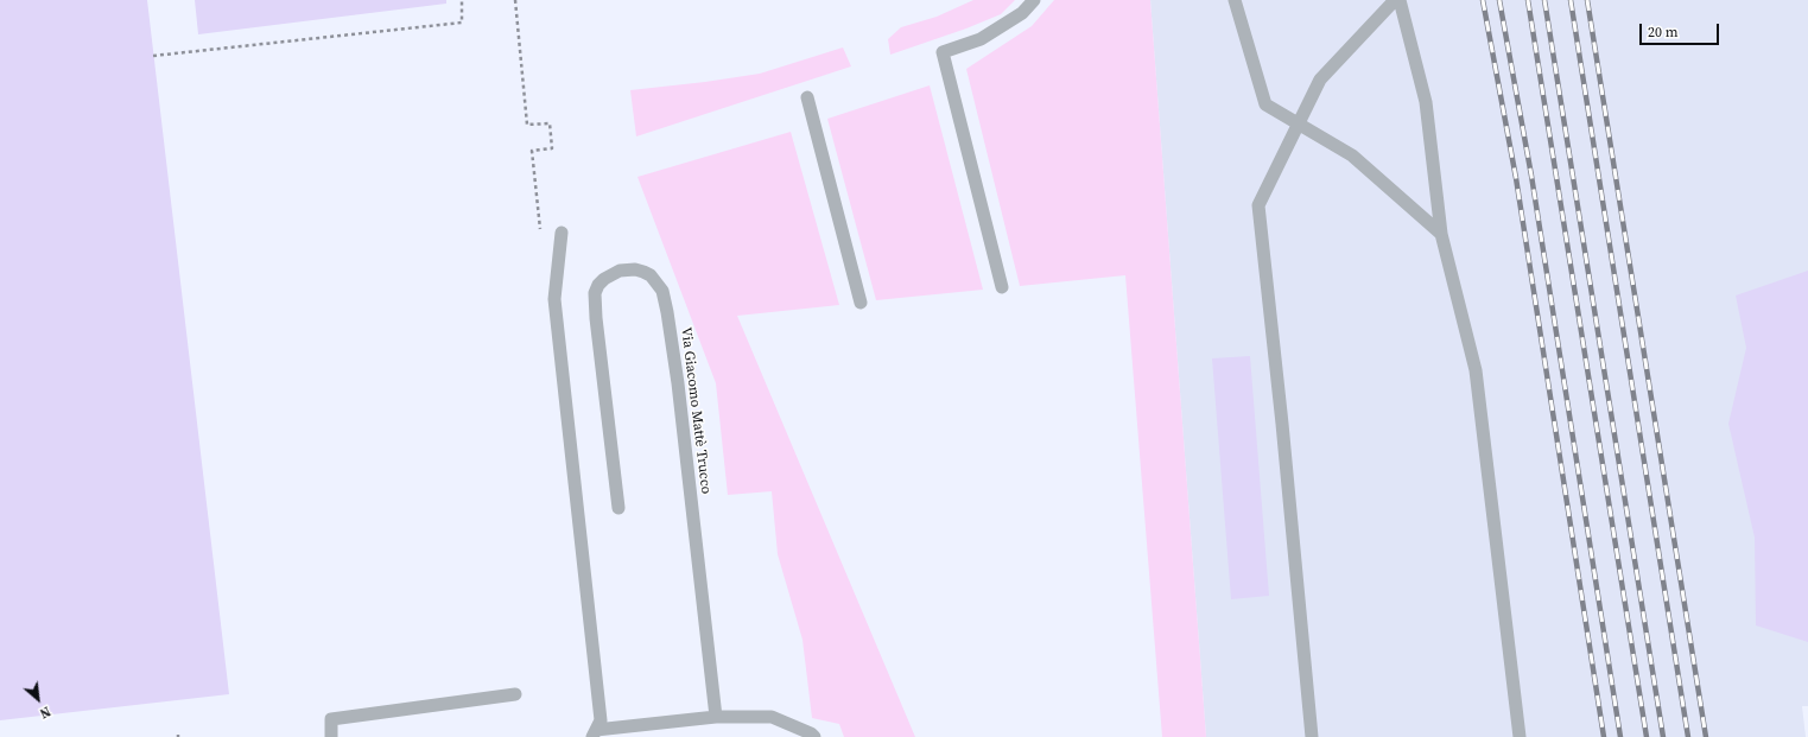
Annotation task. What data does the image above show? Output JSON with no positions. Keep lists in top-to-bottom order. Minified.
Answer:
{"streets":{"lane":["Via Giacomo Mattè Trucco"]},"scale_bar":"20 m","north":"bottom right"}
